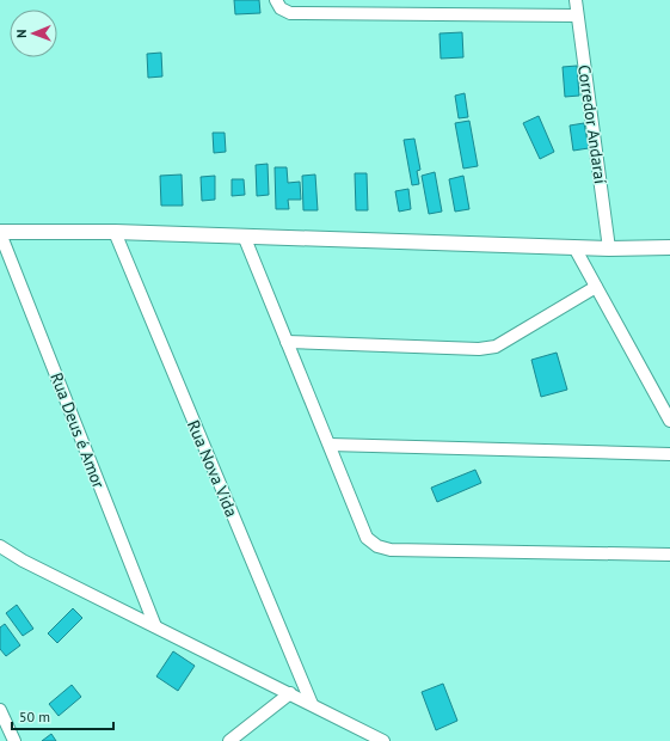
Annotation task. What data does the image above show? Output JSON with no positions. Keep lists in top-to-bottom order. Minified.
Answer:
{"streets":{"street":["Corredor Andaraí","Rua Deus é Amor","Rua Nova Vida"]},"scale_bar":"50 m","north":"left"}
